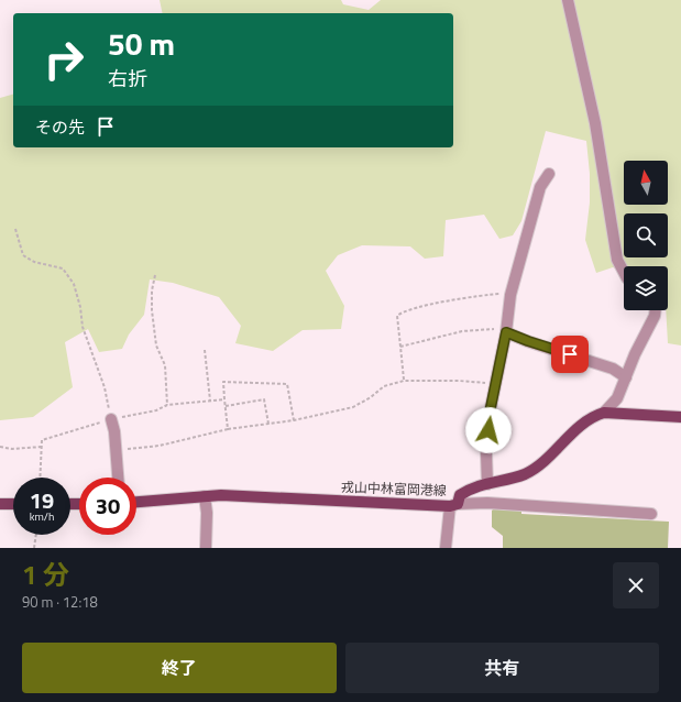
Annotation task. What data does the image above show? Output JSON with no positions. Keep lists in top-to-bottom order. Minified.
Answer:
{"streets":{"main road":["戎山中林富岡港線"]},"north":"top","page":{"turn":["50 m","右折"],"then":"その先","speed":"19 km/h","limit":"30","heading":["1 分","90 m · 12:18"],"buttons":["終了","共有"]}}
